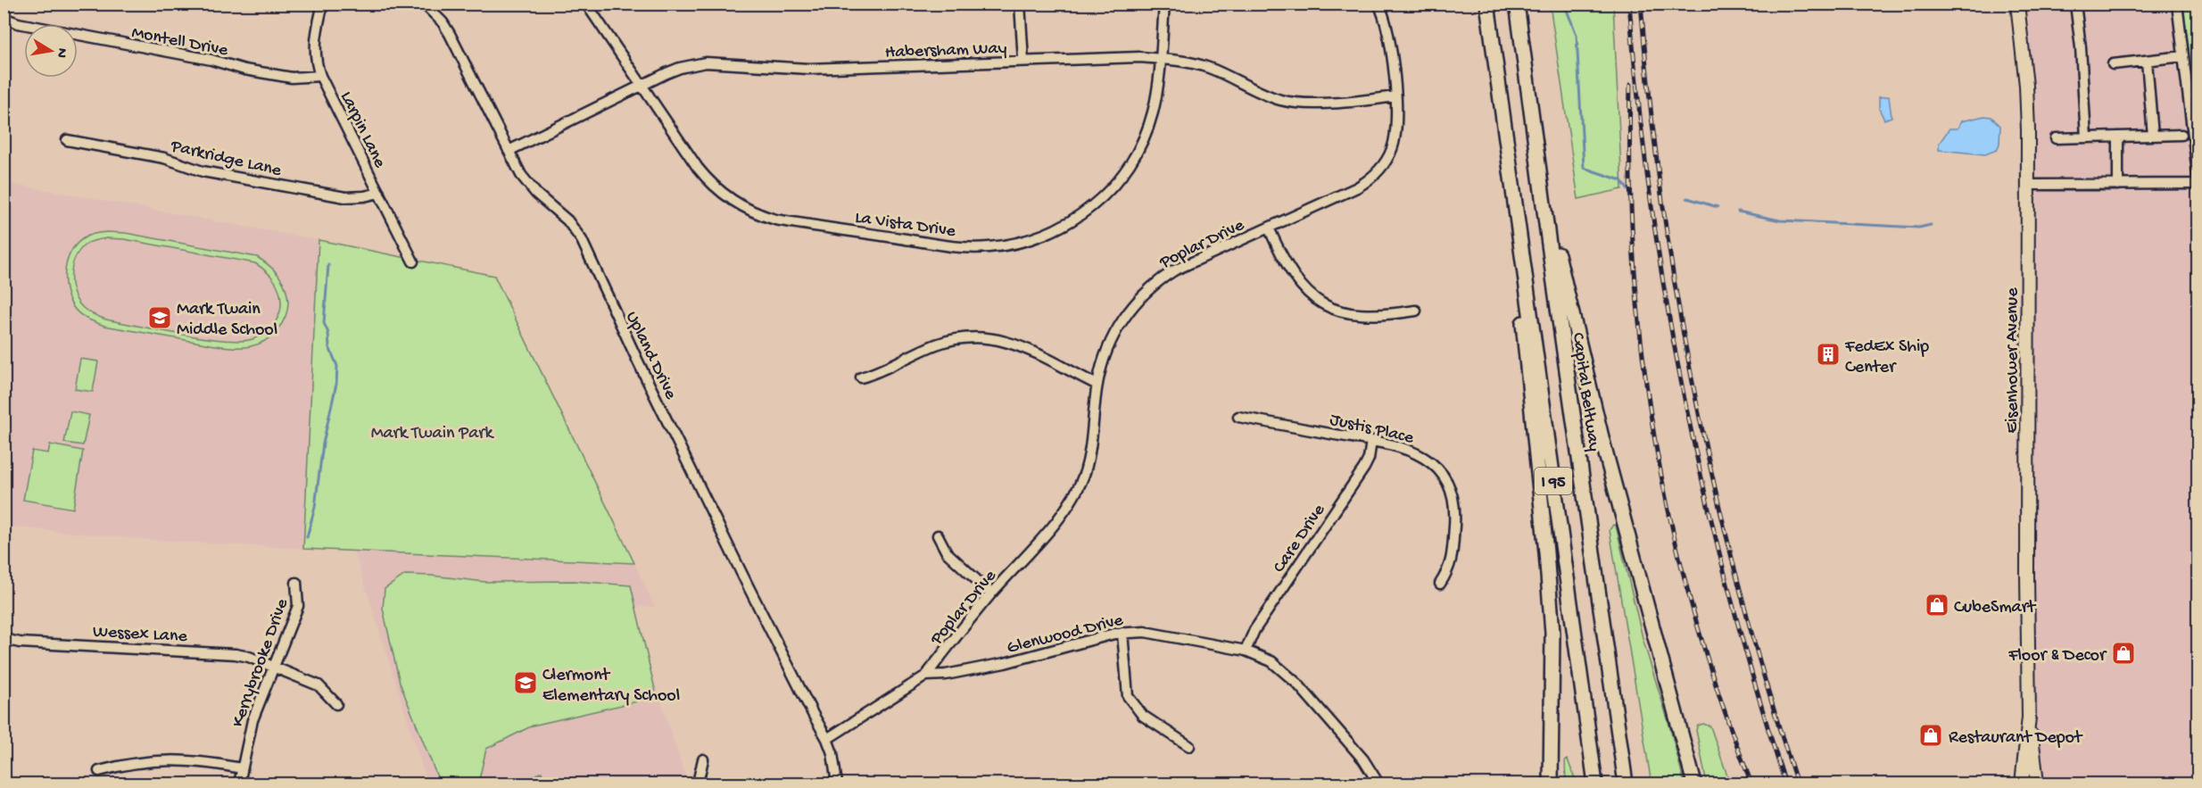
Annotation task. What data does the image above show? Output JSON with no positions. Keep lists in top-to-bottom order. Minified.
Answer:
{"streets":{"highway":["Capital Beltway","I 95"],"main road":["Eisenhower Avenue"],"street":["Montell Drive","Habersham Way","Larpin Lane","Parkridge Lane","La Vista Drive","Poplar Drive","Upland Drive","Justis Place","Care Drive","Wessex Lane","Glenwood Drive","Kerrybrooke Drive"]},"crossings":[["Montell Drive","Larpin Lane"],["Habersham Way","La Vista Drive"],["Habersham Way","Poplar Drive"],["Habersham Way","Upland Drive"],["Larpin Lane","Parkridge Lane"],["Poplar Drive","Glenwood Drive"],["Upland Drive","Glenwood Drive"],["Justis Place","Care Drive"],["Care Drive","Glenwood Drive"],["Wessex Lane","Kerrybrooke Drive"]],"parks":["Mark Twain Park"],"places":{"school or university":["Mark Twain Middle School","Clermont Elementary School"],"building":["FedEx Ship Center"],"shop":["CubeSmart","Floor & Decor","Restaurant Depot"]},"north":"right"}
